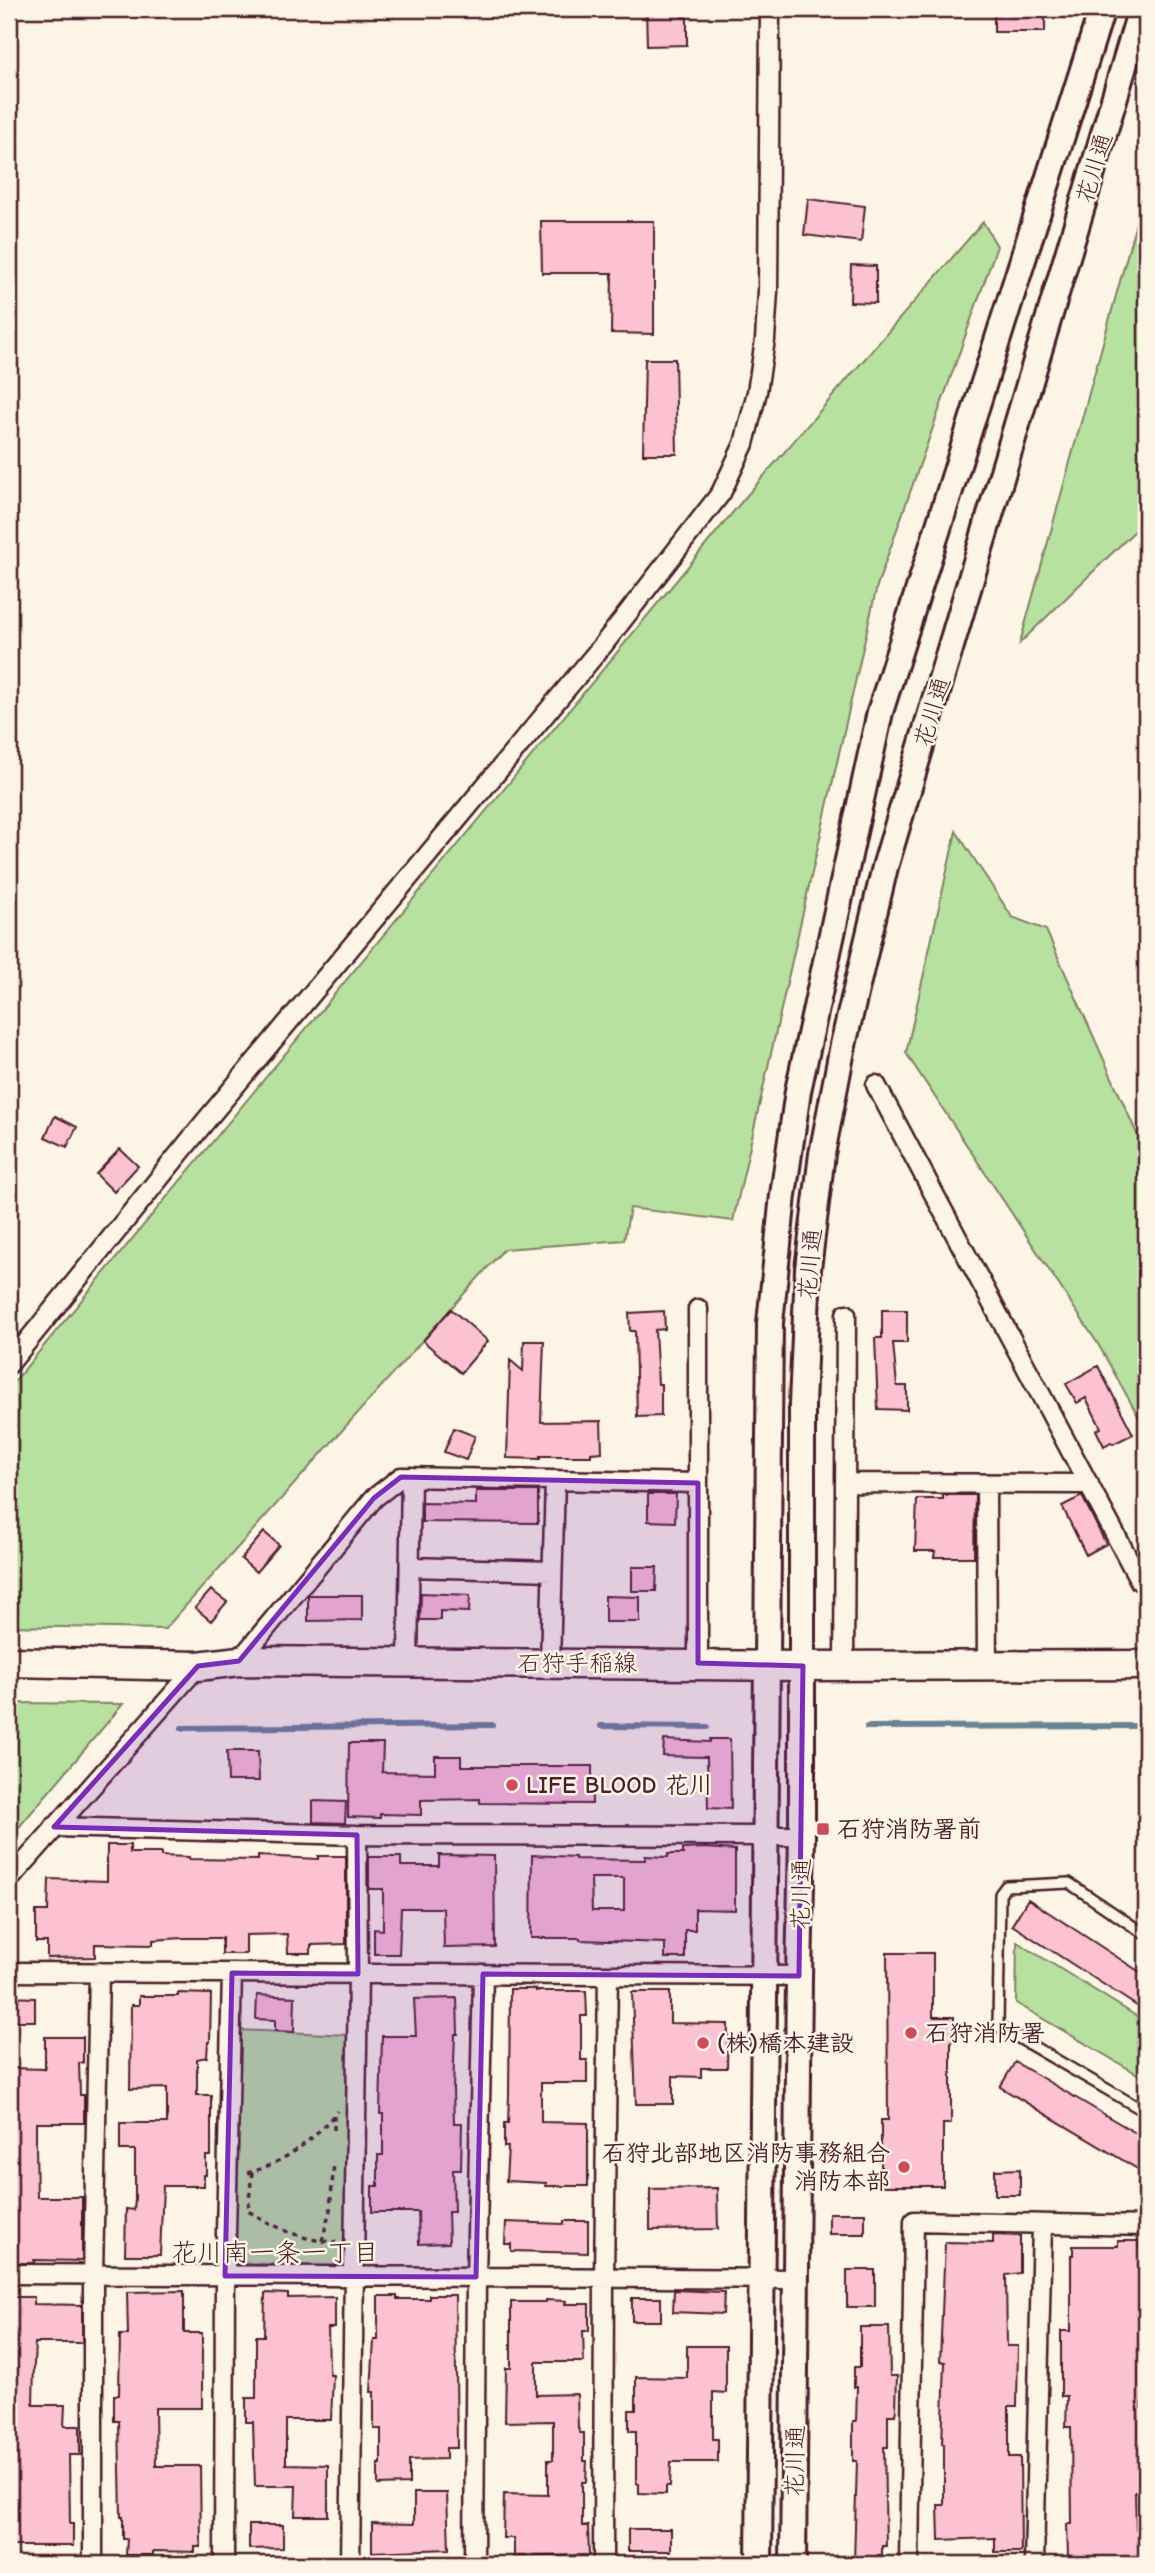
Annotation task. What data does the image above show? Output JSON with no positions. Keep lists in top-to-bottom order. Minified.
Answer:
{"streets":{"main road":["石狩手稲線"],"street":["花川通"]},"crossings":[["花川通","石狩手稲線"]],"districts":["花川南一条一丁目"],"places":{"other":["LIFE BLOOD 花川","石狩消防署","(株)橋本建設","石狩北部地区消防事務組合 消防本部"],"transit":["石狩消防署前"]}}
